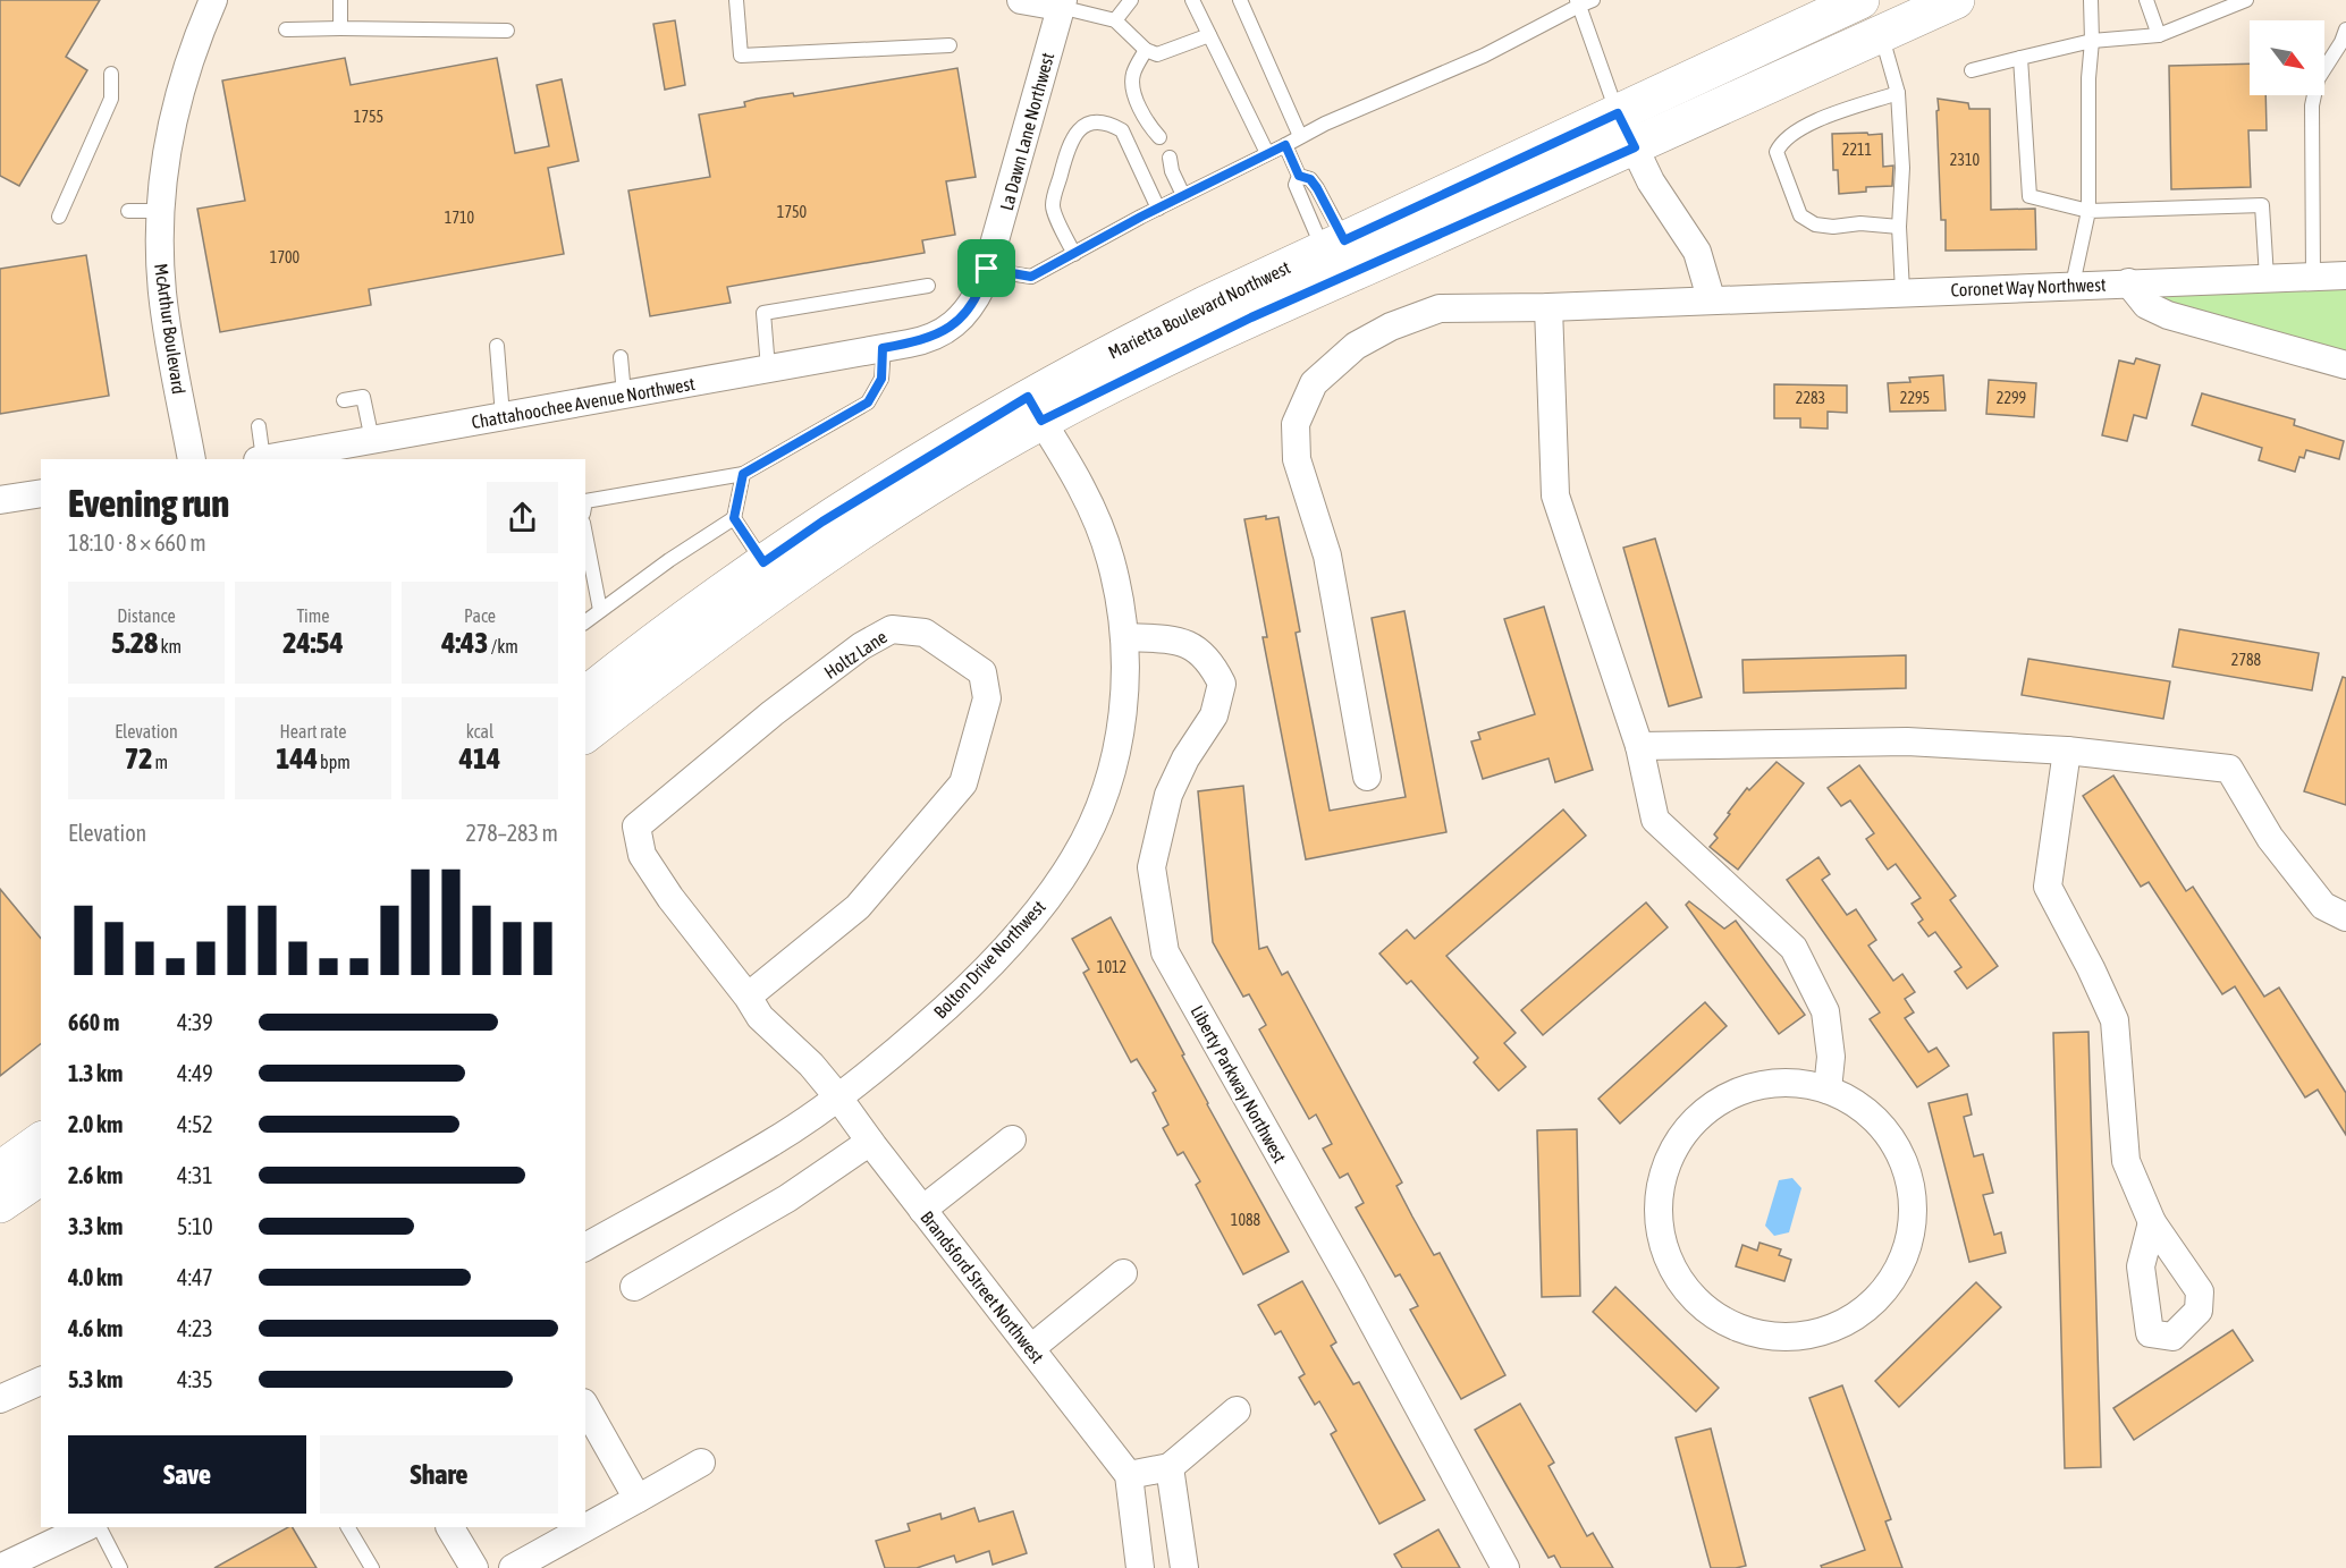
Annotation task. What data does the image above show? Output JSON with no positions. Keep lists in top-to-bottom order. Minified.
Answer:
{"streets":{"main road":["Marietta Boulevard Northwest"],"street":["La Dawn Lane Northwest","Coronet Way Northwest","McArthur Boulevard","Chattahoochee Avenue Northwest","Holtz Lane","Bolton Drive Northwest","Liberty Parkway Northwest","Brandsford Street Northwest"]},"crossings":[["La Dawn Lane Northwest","Chattahoochee Avenue Northwest"],["Marietta Boulevard Northwest","Bolton Drive Northwest"],["Holtz Lane","Bolton Drive Northwest"],["Holtz Lane","Brandsford Street Northwest"],["Bolton Drive Northwest","Liberty Parkway Northwest"],["Bolton Drive Northwest","Brandsford Street Northwest"]],"house_numbers":["1755","2211","2310","1750","1710","1700","2283","2295","2299","2788","1012","1088"],"north":"bottom right","page":{"heading":["Evening run","18:10 · 8 × 660 m"],"stats":[["Distance","5.28 km"],["Time","24:54"],["Pace","4:43 /km"],["Elevation","72 m"],["Heart rate","144 bpm"],["kcal","414"]],"chart":["Elevation","278–283 m"],"list":[{"name":"660 m","note":"4:39"},{"name":"1.3 km","note":"4:49"},{"name":"2.0 km","note":"4:52"},{"name":"2.6 km","note":"4:31"},{"name":"3.3 km","note":"5:10"},{"name":"4.0 km","note":"4:47"},{"name":"4.6 km","note":"4:23"},{"name":"5.3 km","note":"4:35"}],"buttons":["Save","Share"]}}
